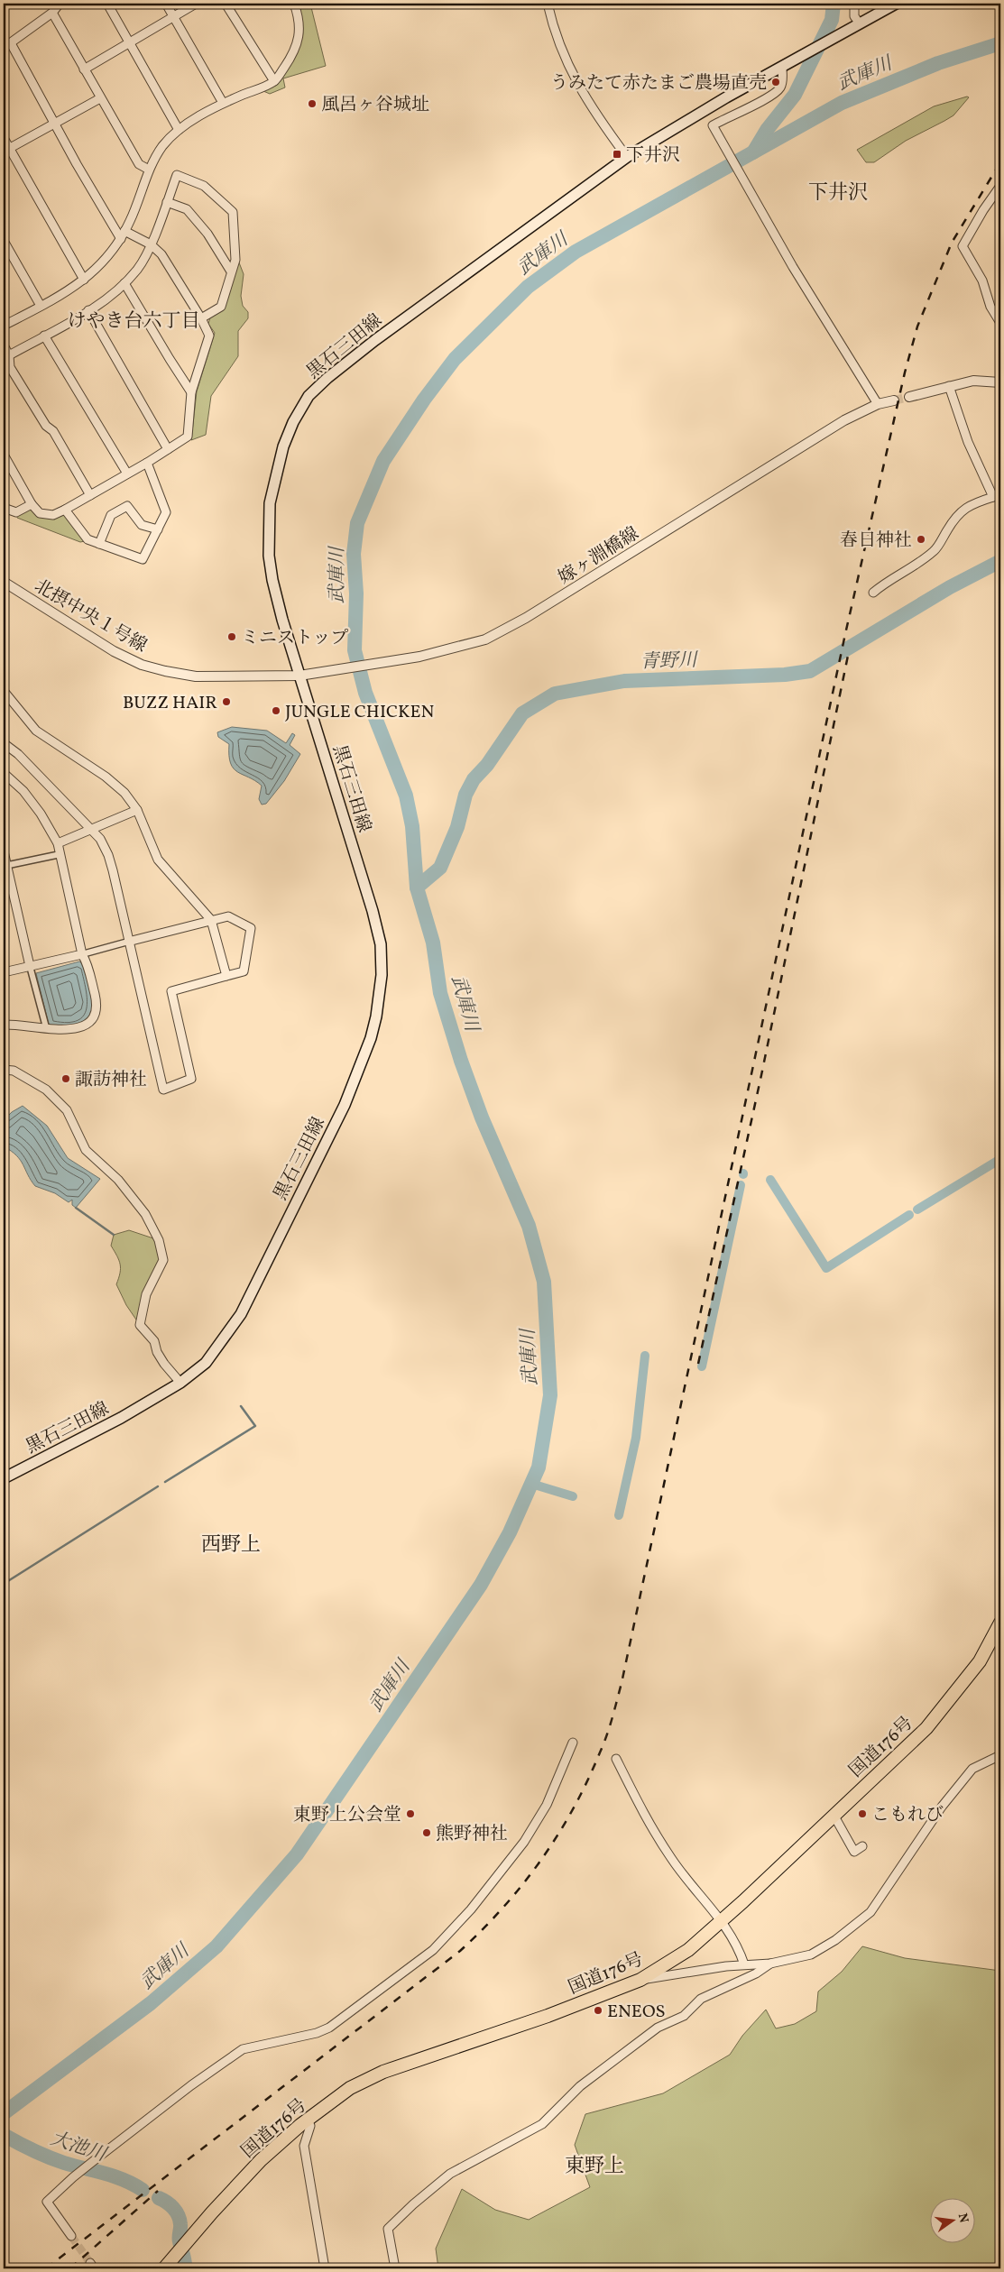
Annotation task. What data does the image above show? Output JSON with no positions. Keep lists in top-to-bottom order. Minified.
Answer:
{"streets":{"highway":["国道176号"],"main road":["黒石三田線"],"street":["嫁ヶ淵橋線","北摂中央１号線"]},"crossings":[["黒石三田線","北摂中央１号線"],["嫁ヶ淵橋線","北摂中央１号線"]],"districts":["下井沢","けやき台六丁目","西野上","東野上"],"water":["武庫川","青野川","大池川"],"places":{"other":["うみたて赤たまご農場直売","風呂ヶ谷城址","春日神社","ミニストップ","BUZZ HAIR","JUNGLE CHICKEN","諏訪神社","東野上公会堂","こもれび","熊野神社","ENEOS"],"transit":["下井沢"]},"north":"right"}
